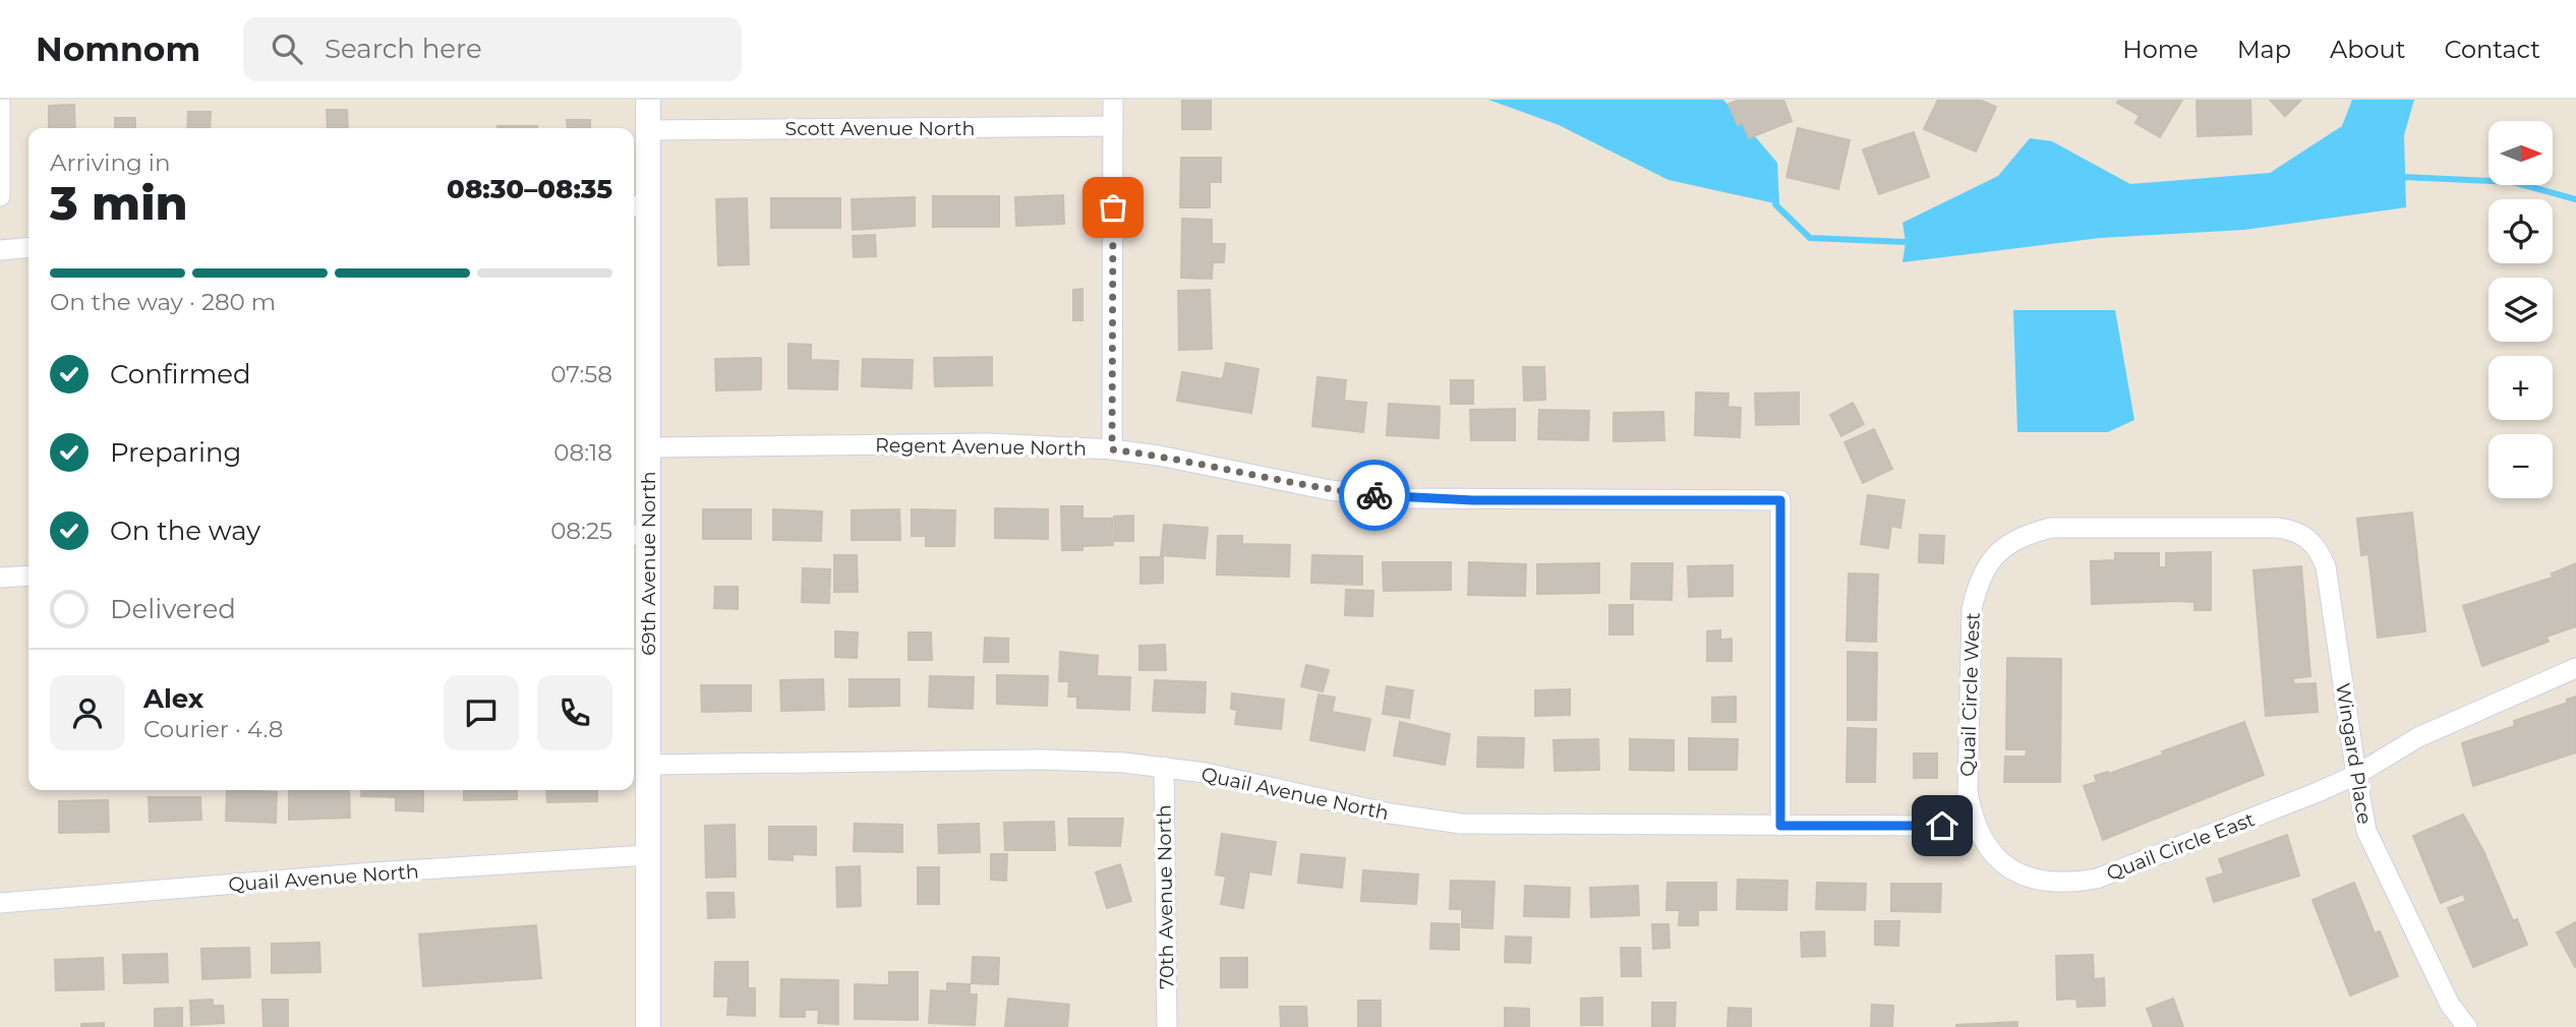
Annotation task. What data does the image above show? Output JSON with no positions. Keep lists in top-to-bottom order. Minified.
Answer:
{"streets":{"street":["Scott Avenue North","Regent Avenue North","69th Avenue North","Quail Circle West","Wingard Place","Quail Avenue North","Quail Circle East","70th Avenue North"]},"crossings":[["Scott Avenue North","69th Avenue North"],["Regent Avenue North","69th Avenue North"],["Regent Avenue North","Quail Avenue North"],["69th Avenue North","Quail Avenue North"],["Quail Circle West","Wingard Place"],["Quail Circle West","Quail Circle East"],["Wingard Place","Quail Circle East"],["Quail Avenue North","70th Avenue North"]],"north":"right","page":{"header":"Nomnom","search":"Search here","nav":["Home","Map","About","Contact"],"map_buttons":["+","−"],"heading":["3 min","Arriving in","08:30–08:35"],"panel":["Alex","Courier · 4.8"],"bar":"On the way · 280 m","list":[["Confirmed","07:58"],["Preparing","08:18"],["On the way","08:25"],"Delivered"]}}
